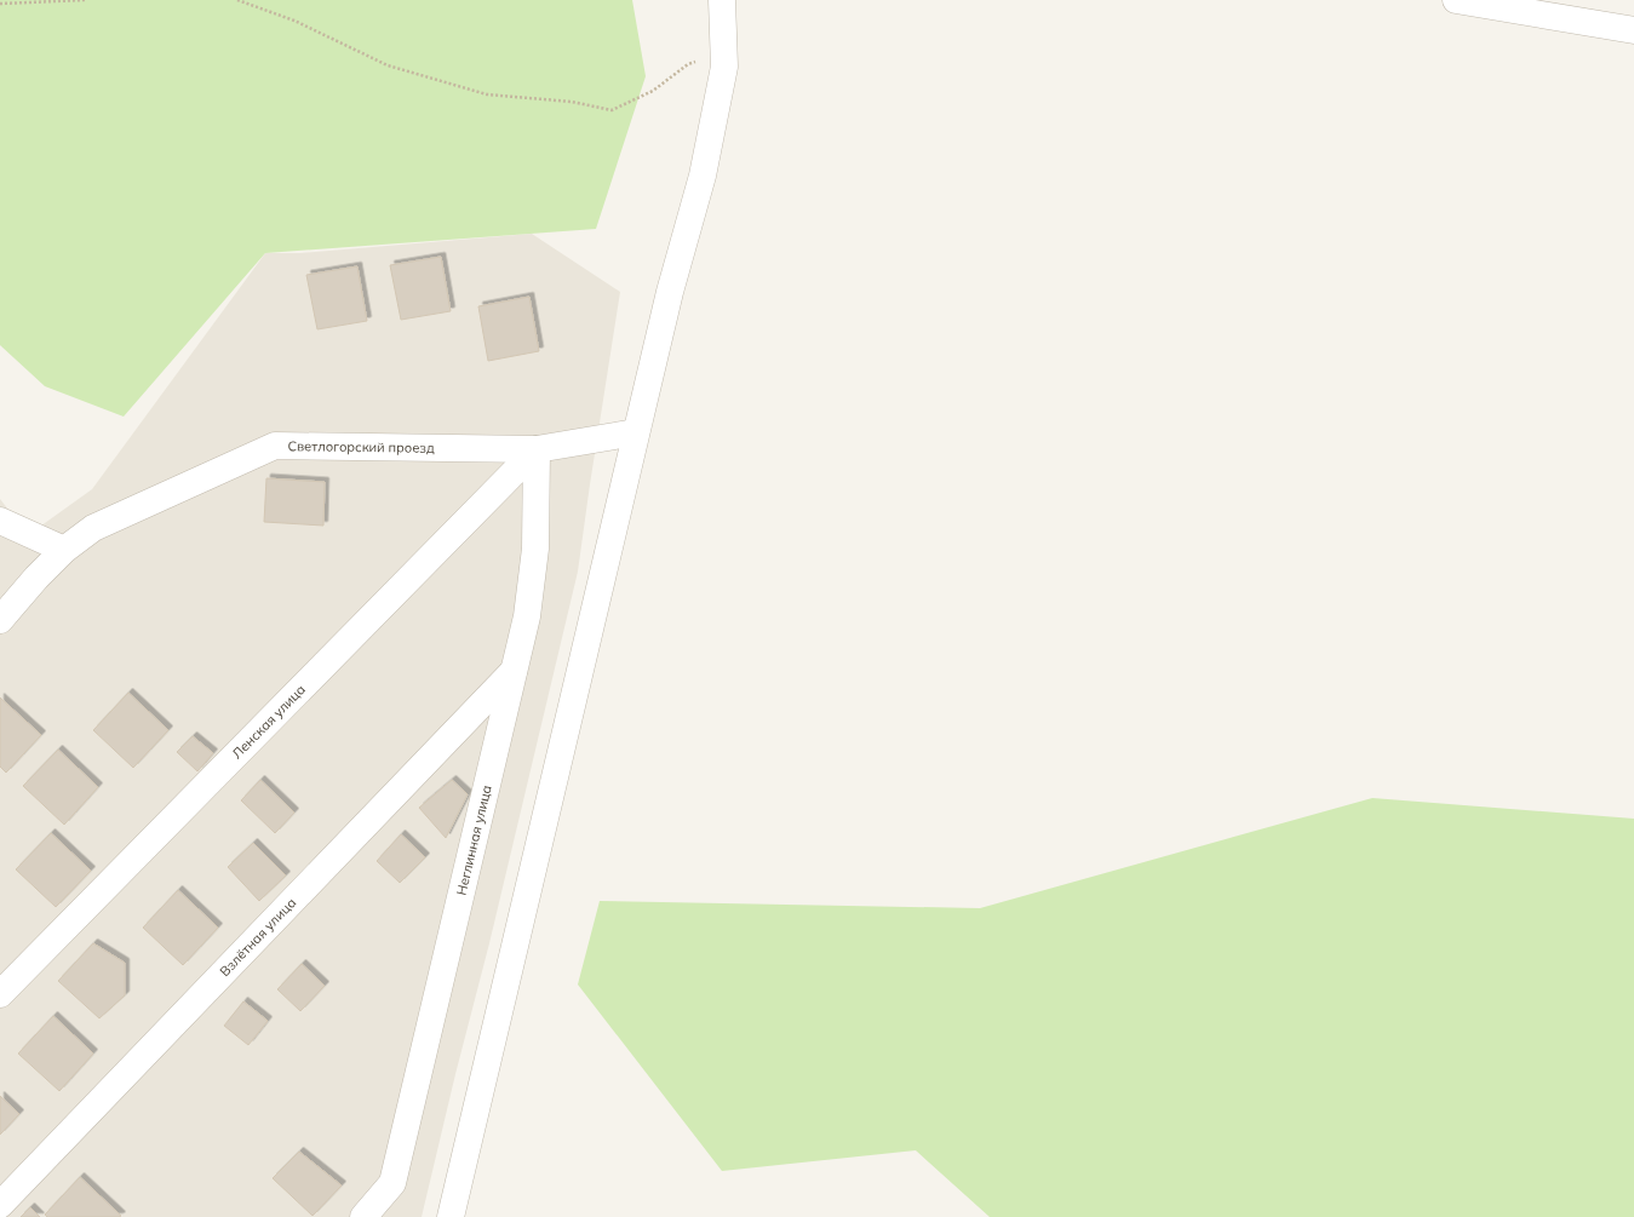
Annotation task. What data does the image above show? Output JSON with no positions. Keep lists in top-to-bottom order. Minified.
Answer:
{"streets":{"street":["Светлогорский проезд","Ленская улица","Неглинная улица","Взлётная улица"]},"crossings":[["Светлогорский проезд","Ленская улица"],["Светлогорский проезд","Неглинная улица"],["Ленская улица","Неглинная улица"],["Неглинная улица","Взлётная улица"]]}
